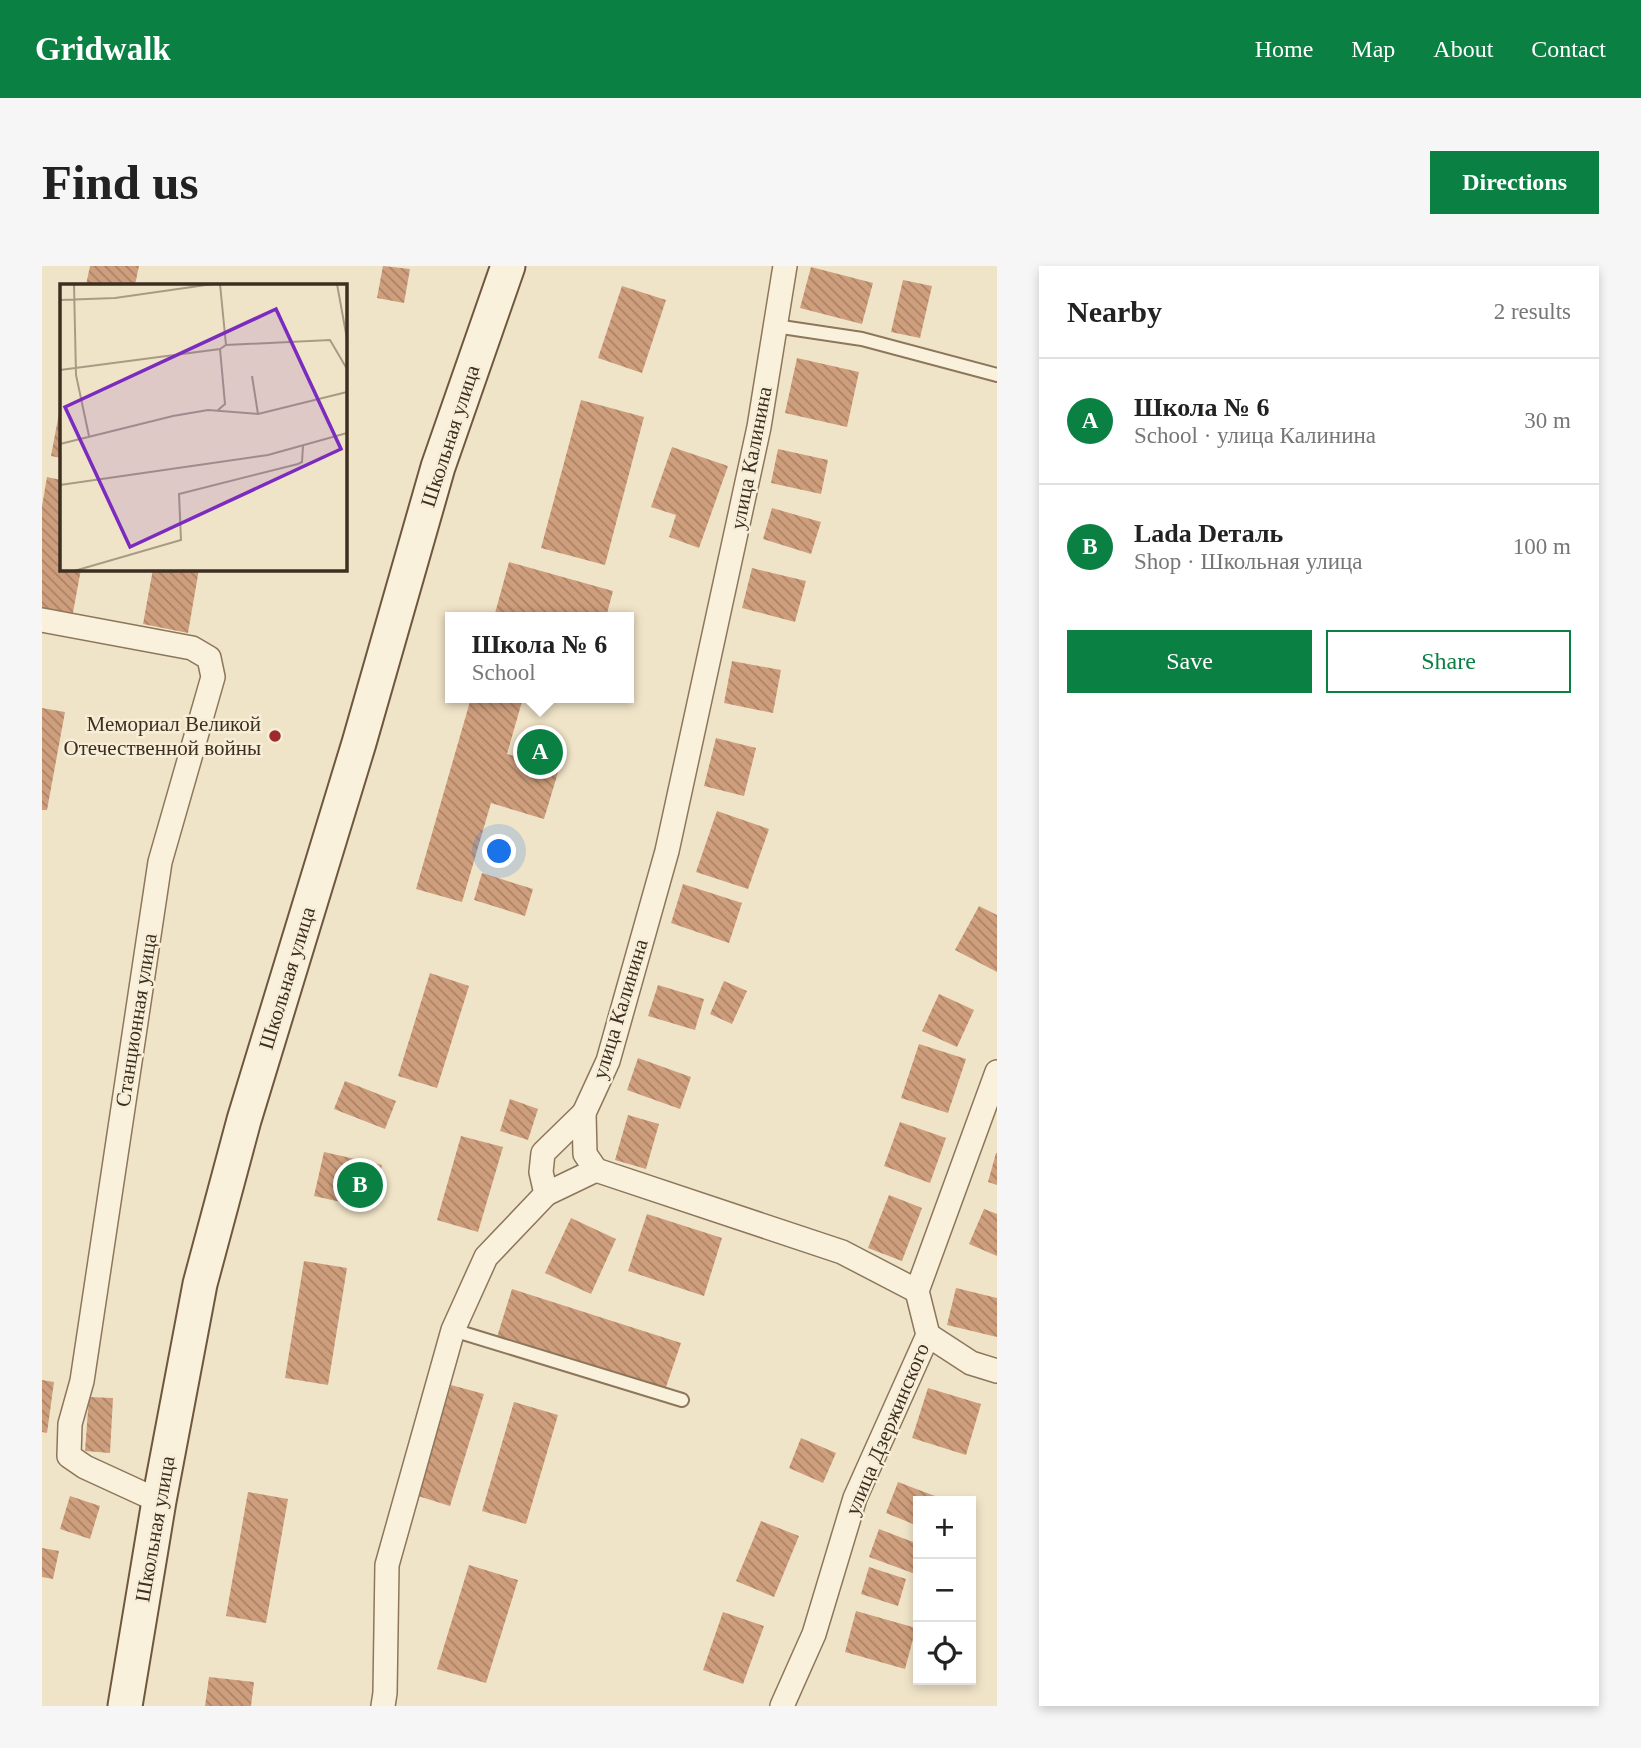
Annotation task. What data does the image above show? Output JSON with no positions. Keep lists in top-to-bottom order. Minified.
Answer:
{"streets":{"main road":["Школьная улица"],"street":["улица Калинина","Станционная улица","улица Дзержинского"]},"crossings":[["Школьная улица","Станционная улица"]],"places":["Мемориал Великой Отечественной войны"],"page":{"header":"Gridwalk","nav":["Home","Map","About","Contact"],"buttons":["Directions",["Save","Share"]],"title":"Find us","heading":["Nearby","2 results"],"list":[{"mark":"A","name":"Школа № 6","note":"School · улица Калинина","value":"30 m"},{"mark":"B","name":"Lada Dеталь","note":"Shop · Школьная улица","value":"100 m"}],"popup":["Школа № 6","School"],"pins":["A","B"],"map_buttons":["+","−"]}}
